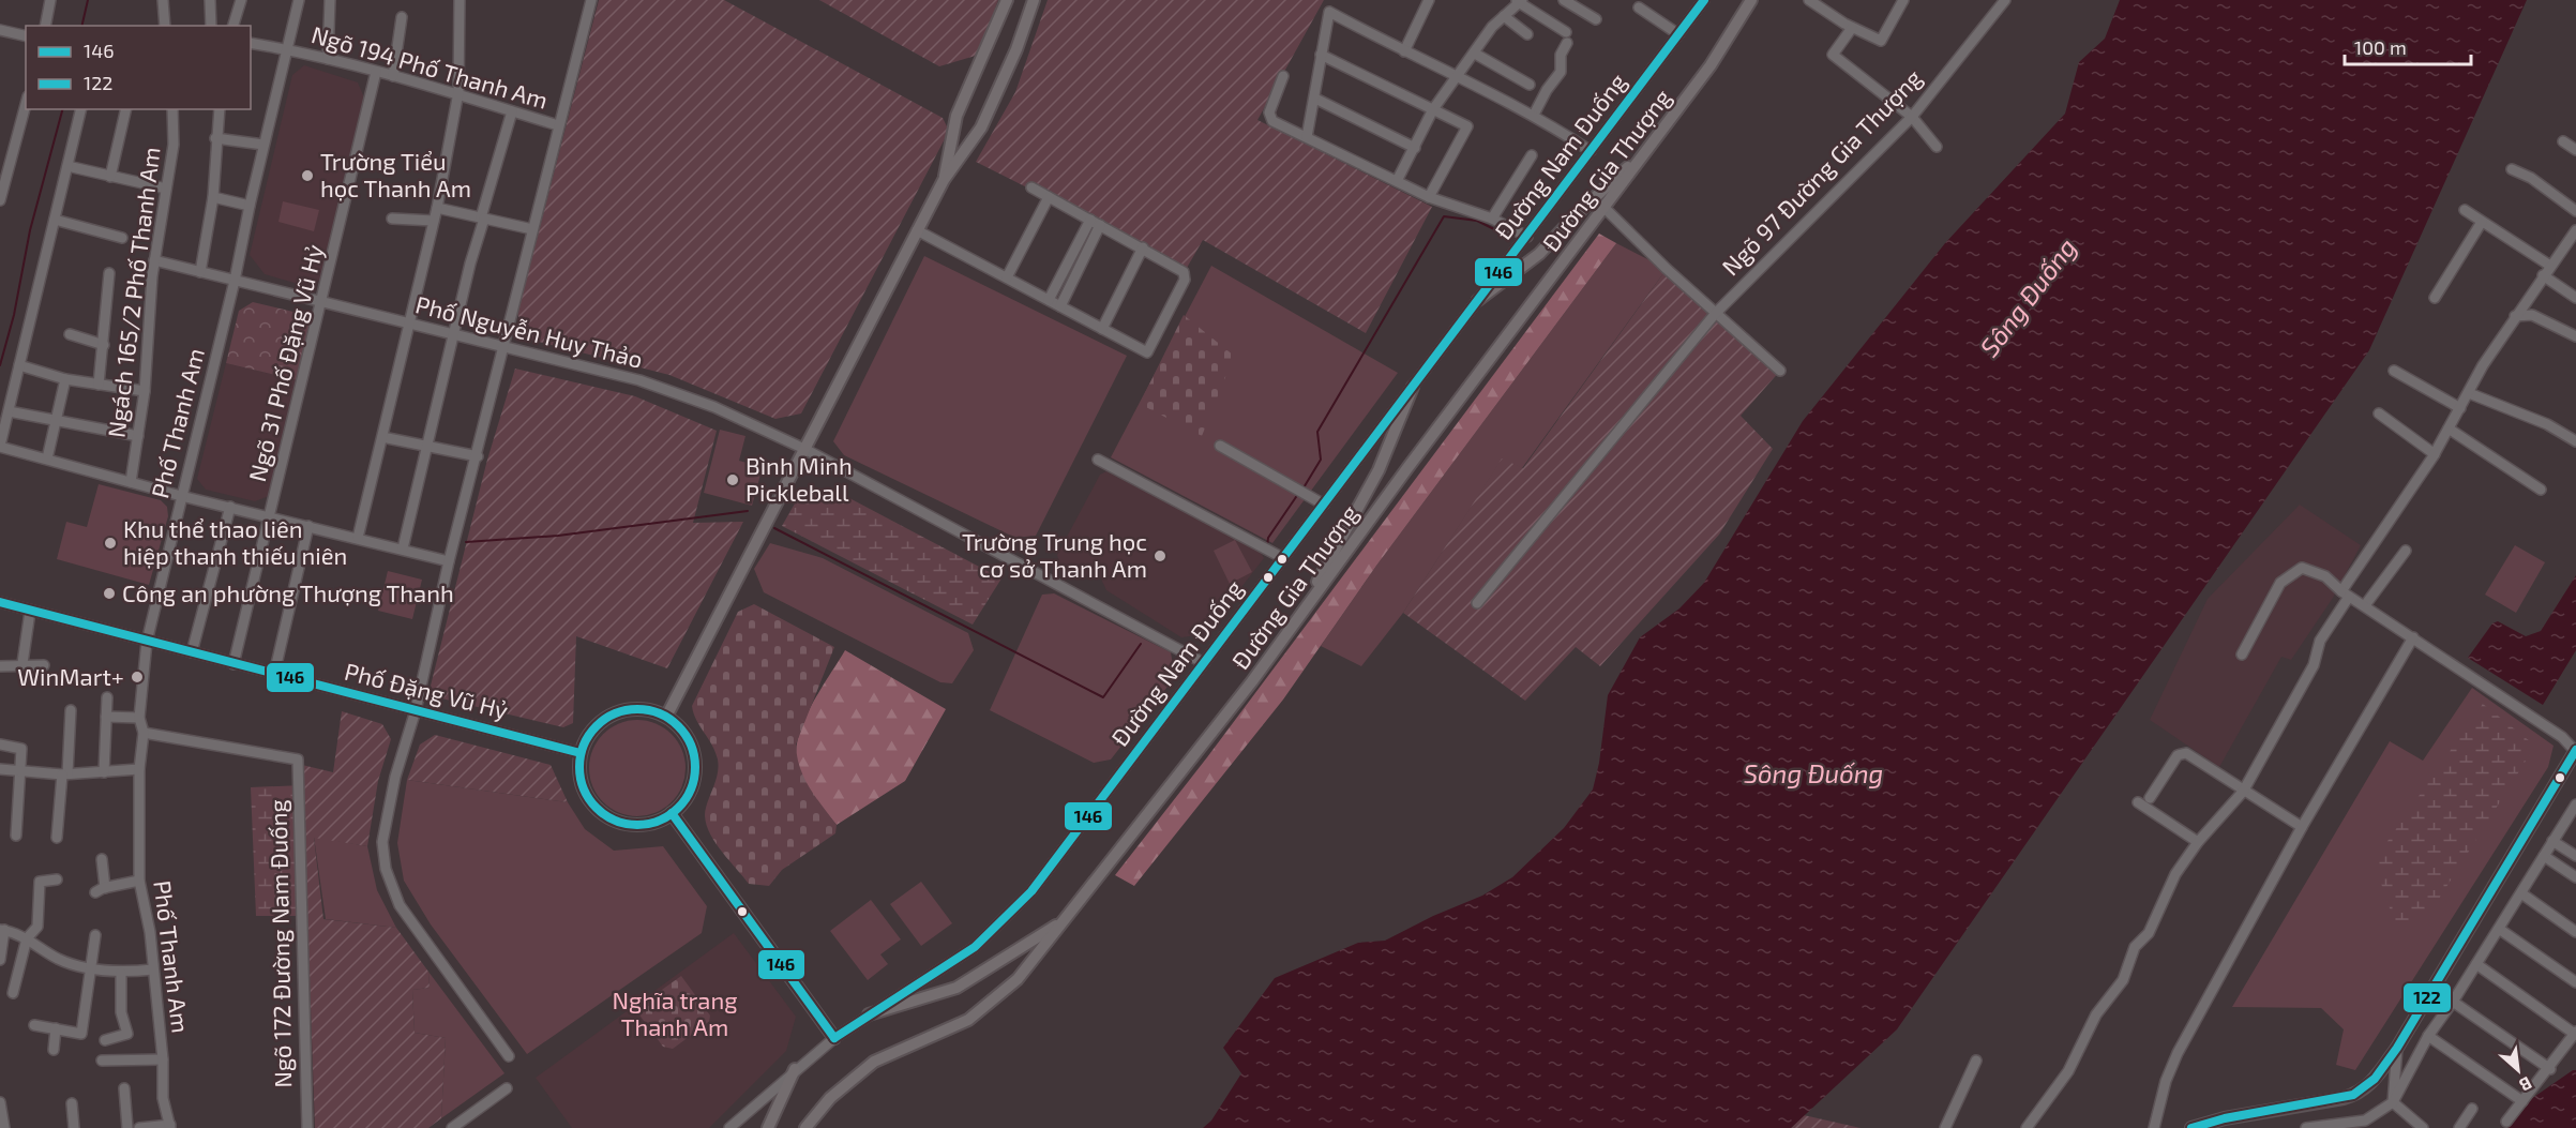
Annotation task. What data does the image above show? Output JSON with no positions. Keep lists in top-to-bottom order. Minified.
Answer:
{"streets":{"main road":["Đường Gia Thượng"],"street":["Ngõ 194 Phố Thanh Am","Đường Nam Đuống","Ngõ 97 Đường Gia Thượng","Ngách 165/2 Phố Thanh Am","Phố Nguyễn Huy Thảo","Ngõ 31 Phố Đặng Vũ Hỷ","Phố Thanh Am","Phố Đặng Vũ Hỷ","Ngõ 172 Đường Nam Đuống"]},"crossings":[["Ngõ 194 Phố Thanh Am","Ngõ 31 Phố Đặng Vũ Hỷ"],["Ngõ 194 Phố Thanh Am","Phố Thanh Am"],["Đường Nam Đuống","Phố Nguyễn Huy Thảo"],["Ngách 165/2 Phố Thanh Am","Phố Nguyễn Huy Thảo"],["Phố Nguyễn Huy Thảo","Ngõ 31 Phố Đặng Vũ Hỷ"],["Phố Nguyễn Huy Thảo","Phố Thanh Am"],["Ngõ 31 Phố Đặng Vũ Hỷ","Phố Đặng Vũ Hỷ"],["Phố Thanh Am","Phố Đặng Vũ Hỷ"],["Phố Thanh Am","Ngõ 172 Đường Nam Đuống"]],"water":["Sông Đuống"],"parks":["Nghĩa trang Thanh Am"],"places":["Trường Tiểu học Thanh Am","Bình Minh Pickleball","Khu thể thao liên hiệp thanh thiếu niên","Trường Trung học cơ sở Thanh Am","Công an phường Thượng Thanh","WinMart+"],"lines":["transit line 146","transit line 122"],"legend":["146","122"],"scale_bar":"100 m","north":"bottom right"}
